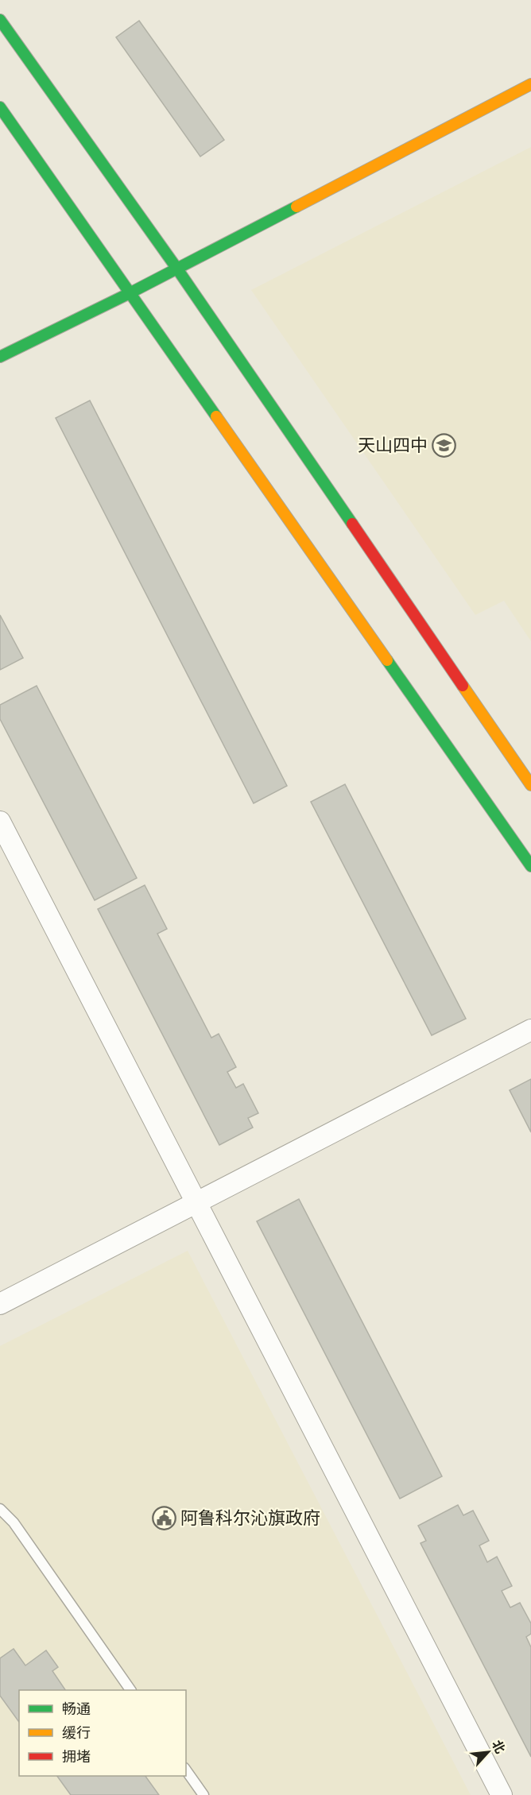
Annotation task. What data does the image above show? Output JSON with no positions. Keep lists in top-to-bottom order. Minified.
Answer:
{"places":{"school or university":["天山四中"],"public building":["阿鲁科尔沁旗政府"]},"legend":["畅通","缓行","拥堵"],"north":"top right"}
